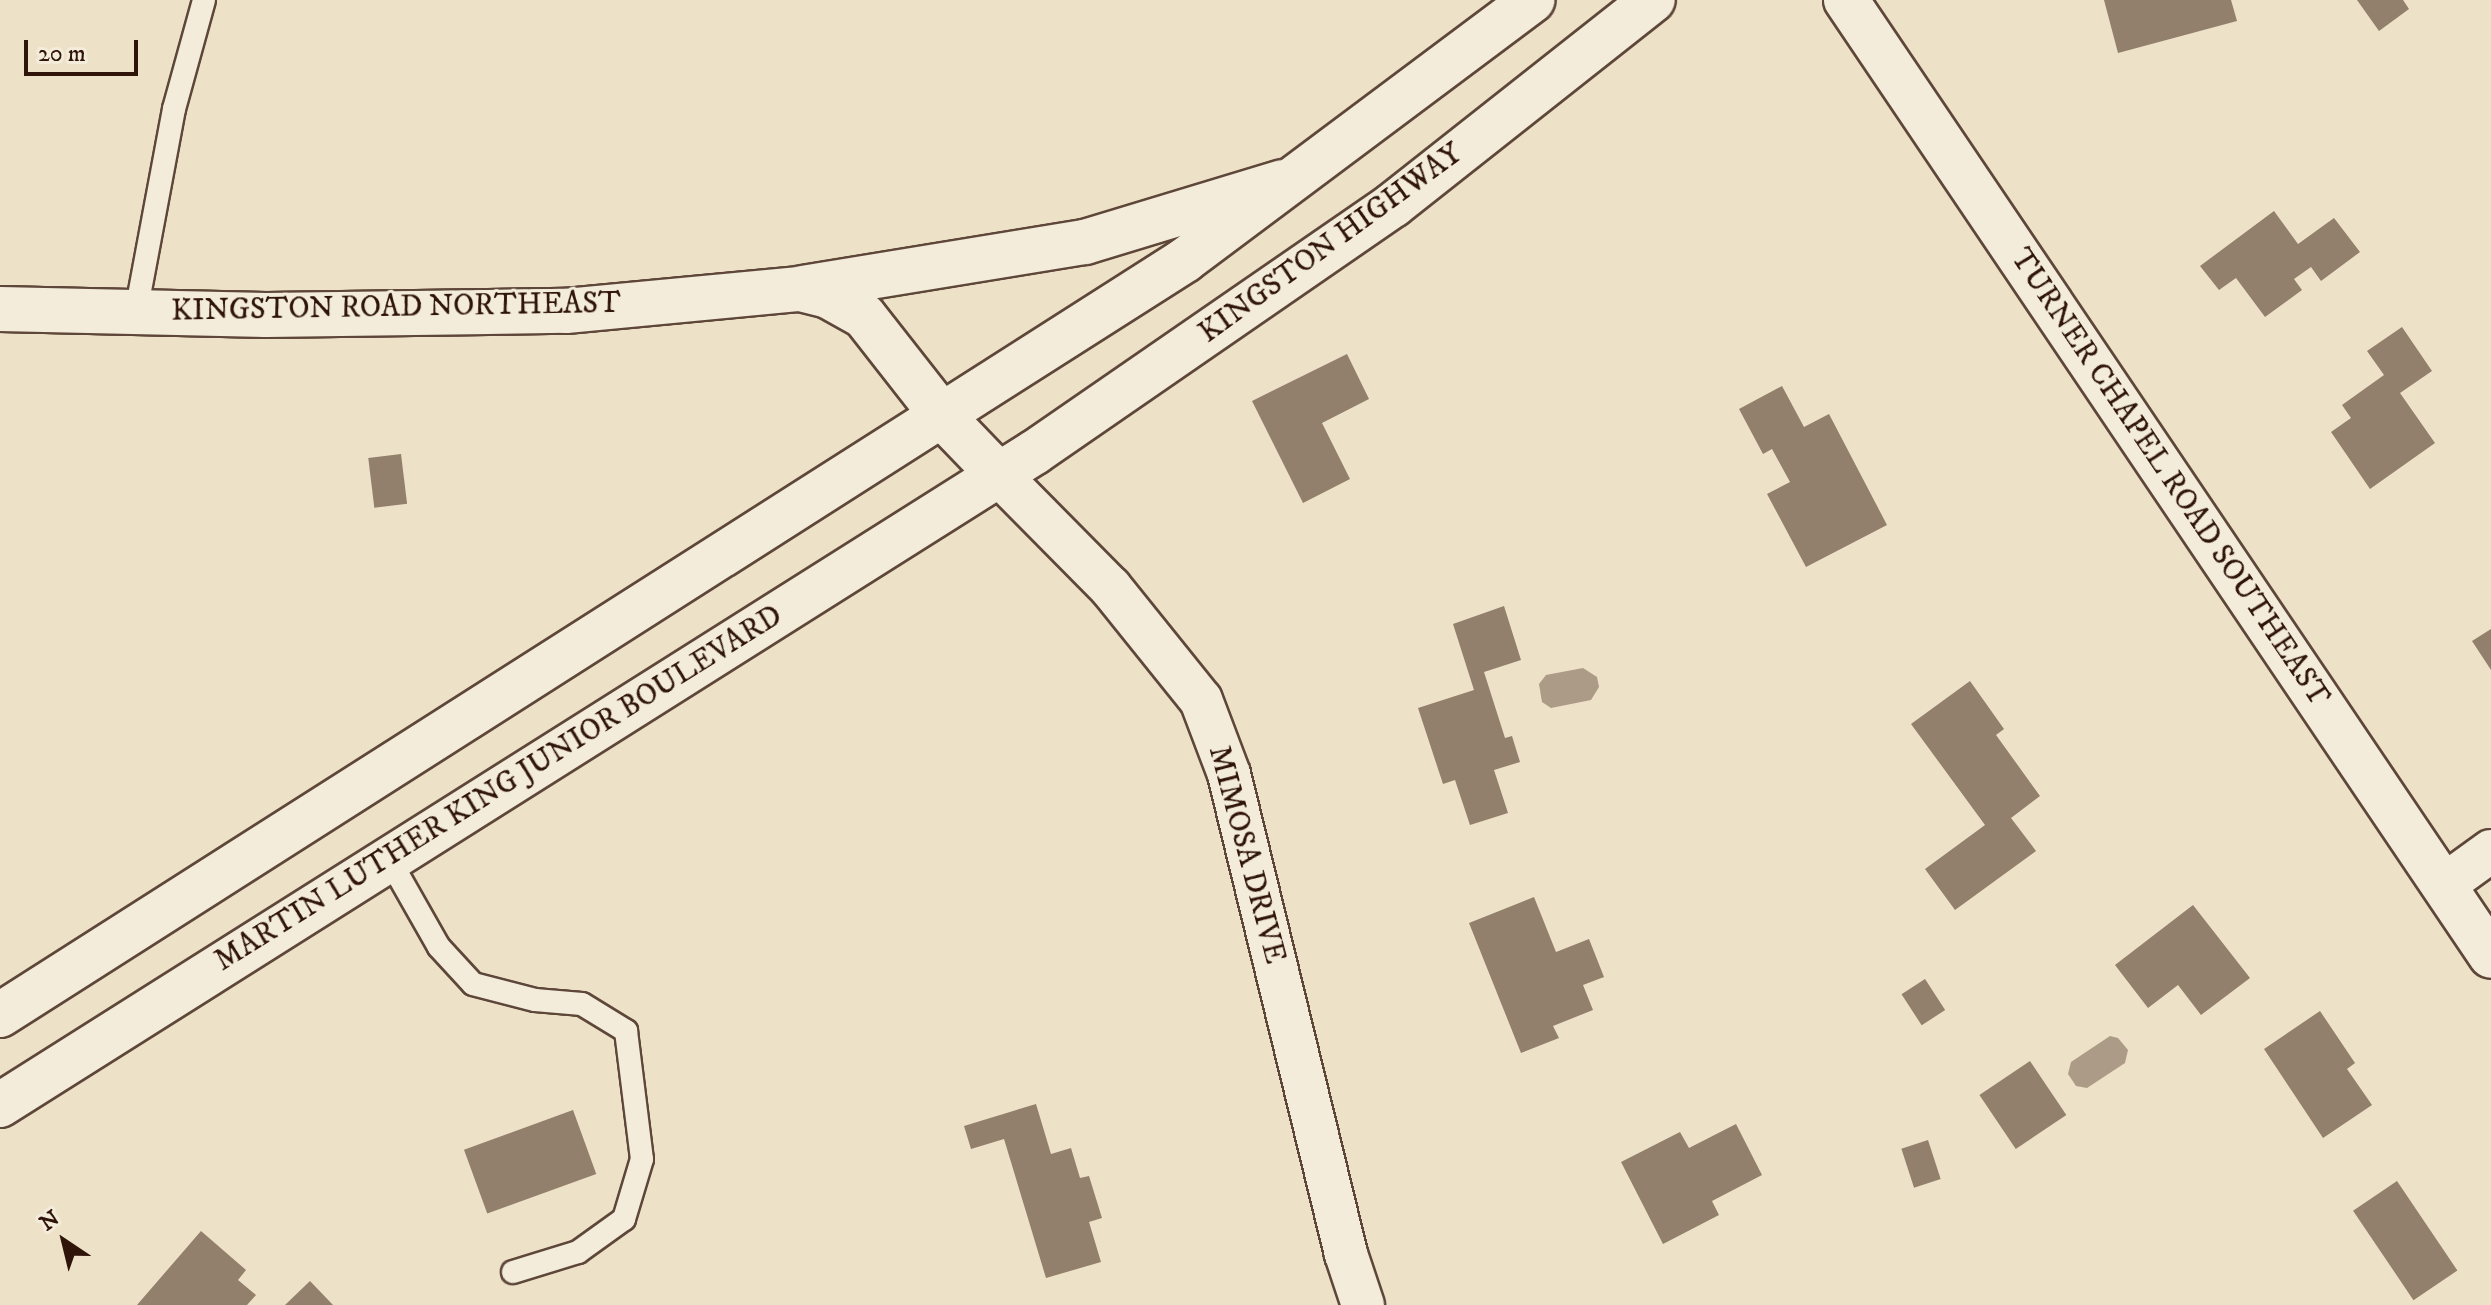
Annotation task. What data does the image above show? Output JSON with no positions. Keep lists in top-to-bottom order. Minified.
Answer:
{"streets":{"main road":["KINGSTON HIGHWAY","KINGSTON ROAD NORTHEAST","TURNER CHAPEL ROAD SOUTHEAST","MARTIN LUTHER KING JUNIOR BOULEVARD"],"street":["MIMOSA DRIVE"]},"crossings":[["KINGSTON HIGHWAY","KINGSTON ROAD NORTHEAST"],["KINGSTON HIGHWAY","MARTIN LUTHER KING JUNIOR BOULEVARD"],["KINGSTON HIGHWAY","MIMOSA DRIVE"],["KINGSTON ROAD NORTHEAST","MARTIN LUTHER KING JUNIOR BOULEVARD"],["KINGSTON ROAD NORTHEAST","MIMOSA DRIVE"],["MARTIN LUTHER KING JUNIOR BOULEVARD","MIMOSA DRIVE"]],"scale_bar":"20 m","north":"top left"}
